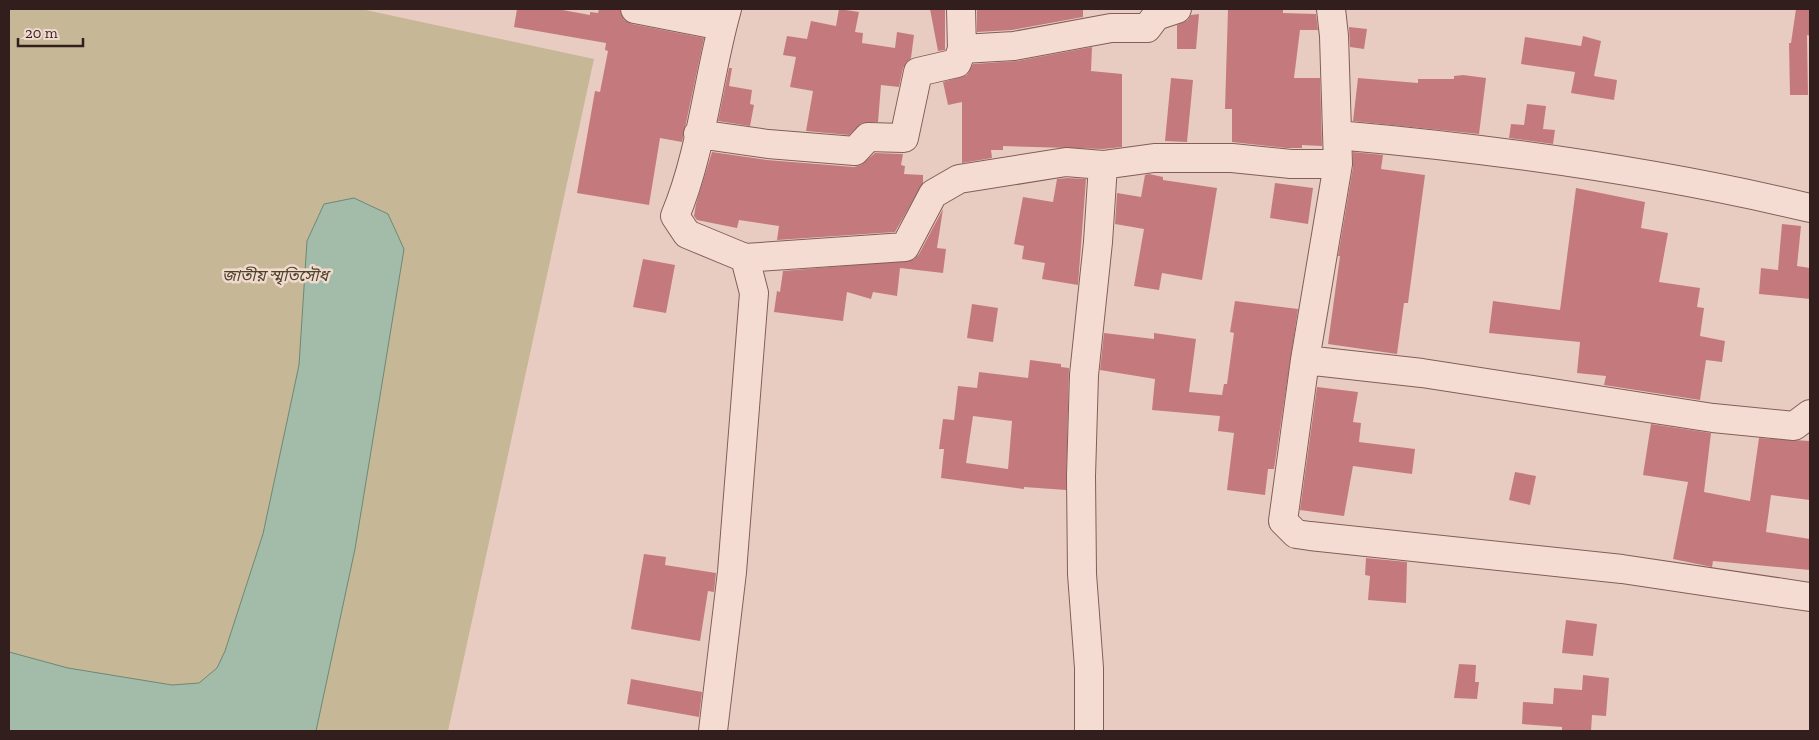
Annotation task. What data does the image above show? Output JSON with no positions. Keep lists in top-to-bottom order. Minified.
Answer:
{"parks":["জাতীয় স্মৃতিসৌধ"],"scale_bar":"20 m"}
